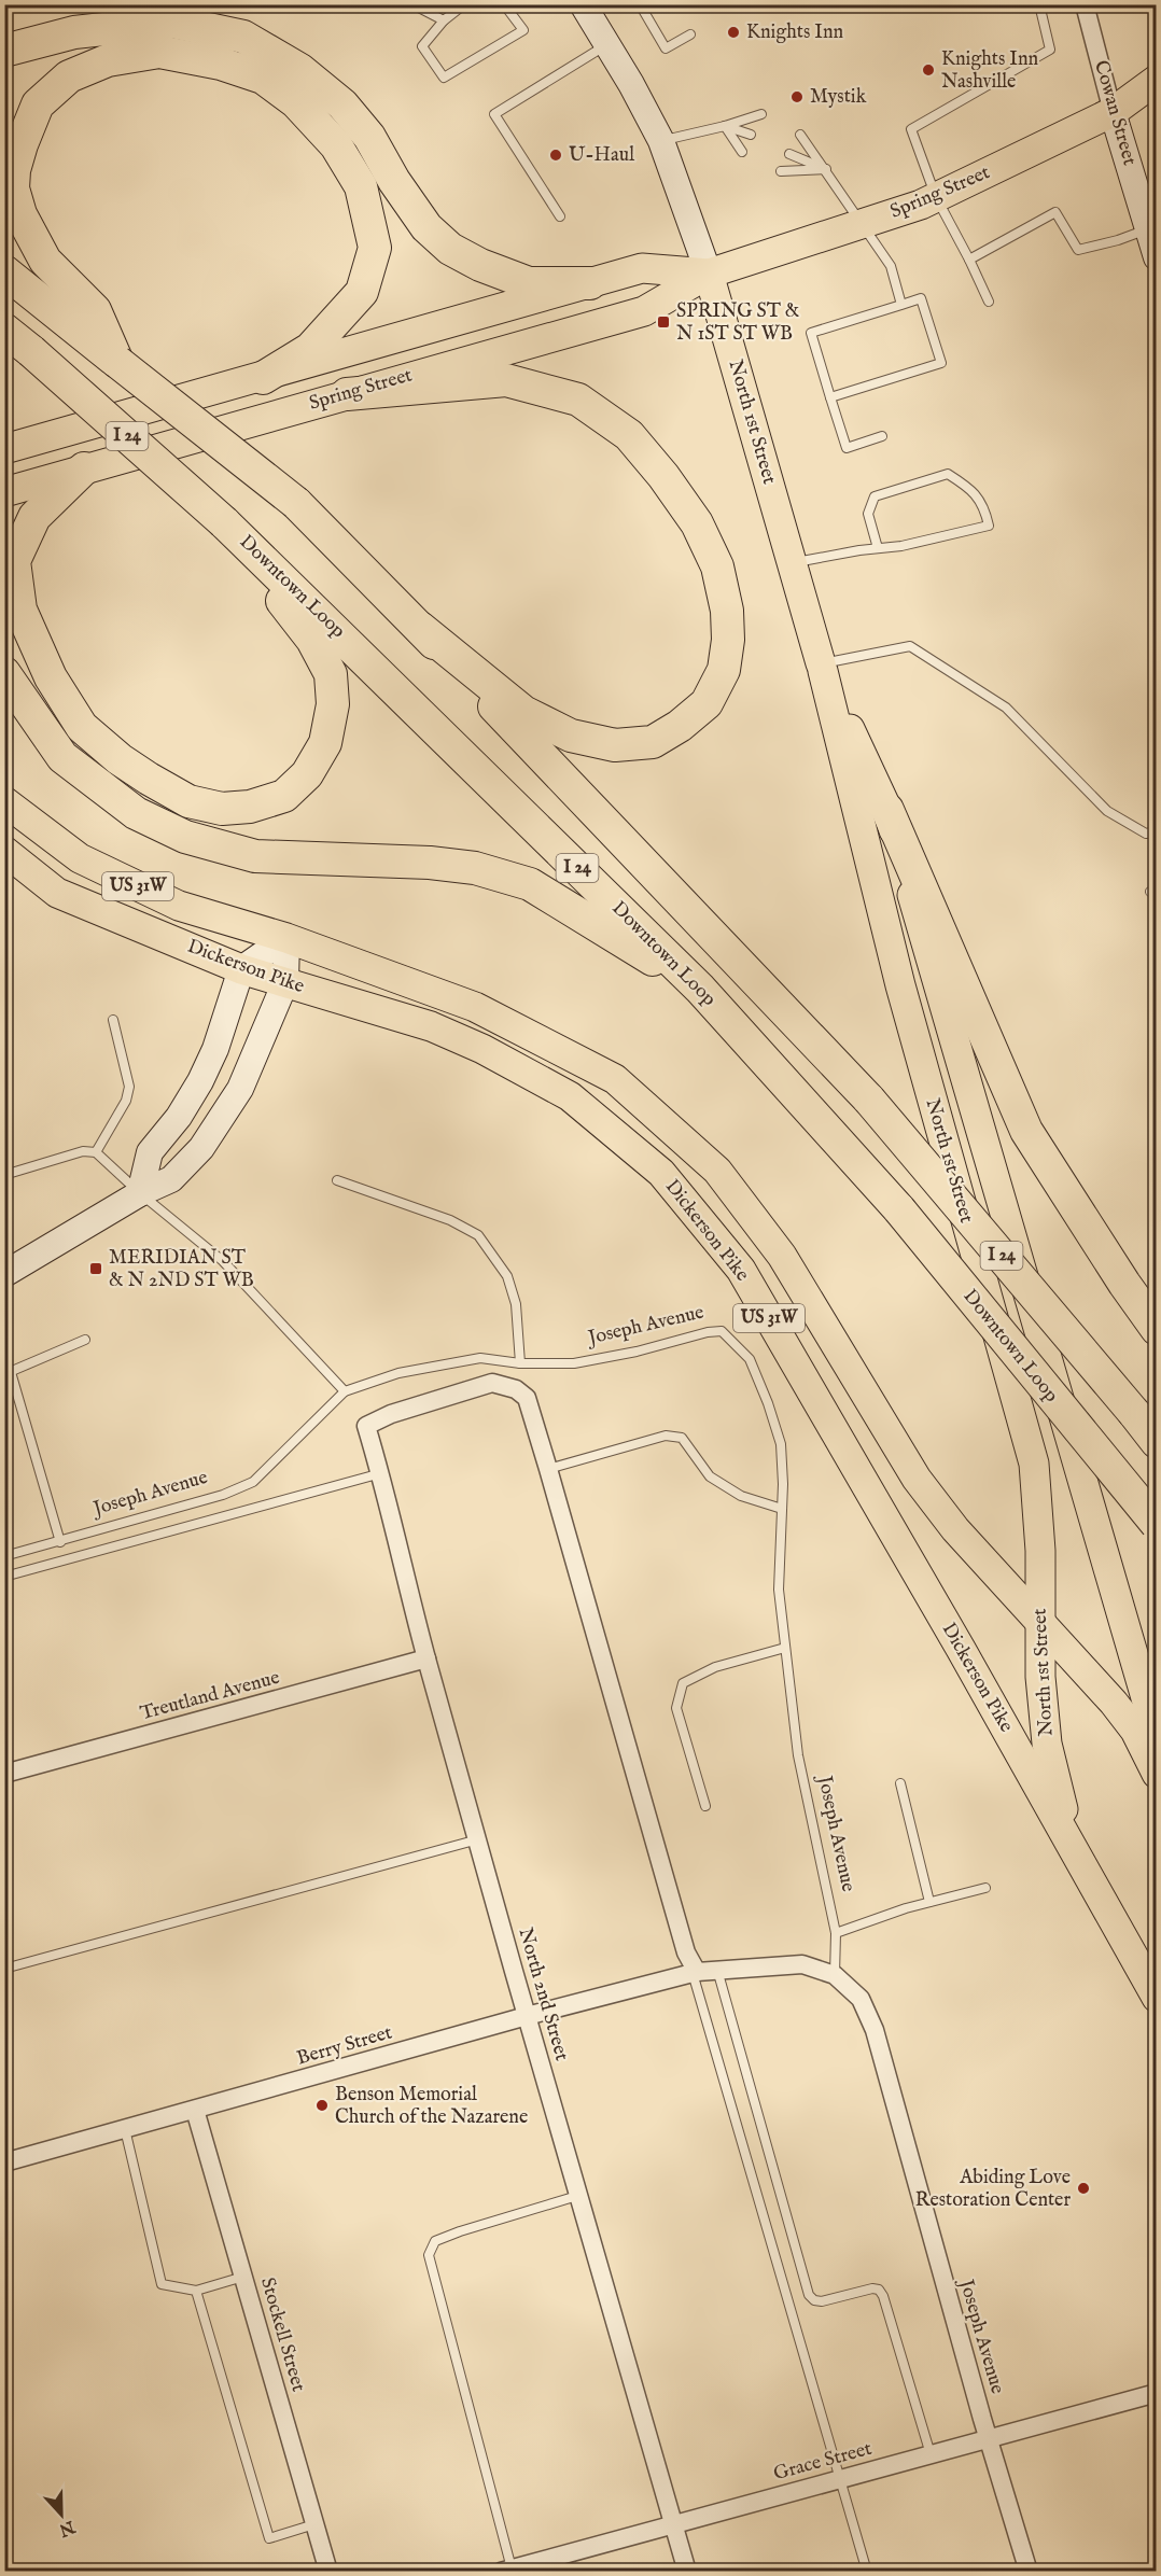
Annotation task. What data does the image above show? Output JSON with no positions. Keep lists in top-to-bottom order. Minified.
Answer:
{"streets":{"highway":["I 24","Downtown Loop"],"main road":["Spring Street","North 1st Street","US 31W","Dickerson Pike"],"street":["Cowan Street","Joseph Avenue","Treutland Avenue","North 2nd Street","Berry Street","Stockell Street","Grace Street"]},"crossings":[["Cowan Street","Spring Street"],["Spring Street","North 1st Street"],["North 1st Street","Dickerson Pike"],["Joseph Avenue","Berry Street"],["Joseph Avenue","Grace Street"],["Treutland Avenue","North 2nd Street"],["North 2nd Street","Berry Street"],["North 2nd Street","Grace Street"],["Berry Street","Stockell Street"]],"places":{"other":["Knights Inn","Knights Inn Nashville","Mystik","U-Haul","Benson Memorial Church of the Nazarene","Abiding Love Restoration Center"],"transit":["SPRING ST & N 1ST ST WB","MERIDIAN ST & N 2ND ST WB"]},"north":"bottom"}
